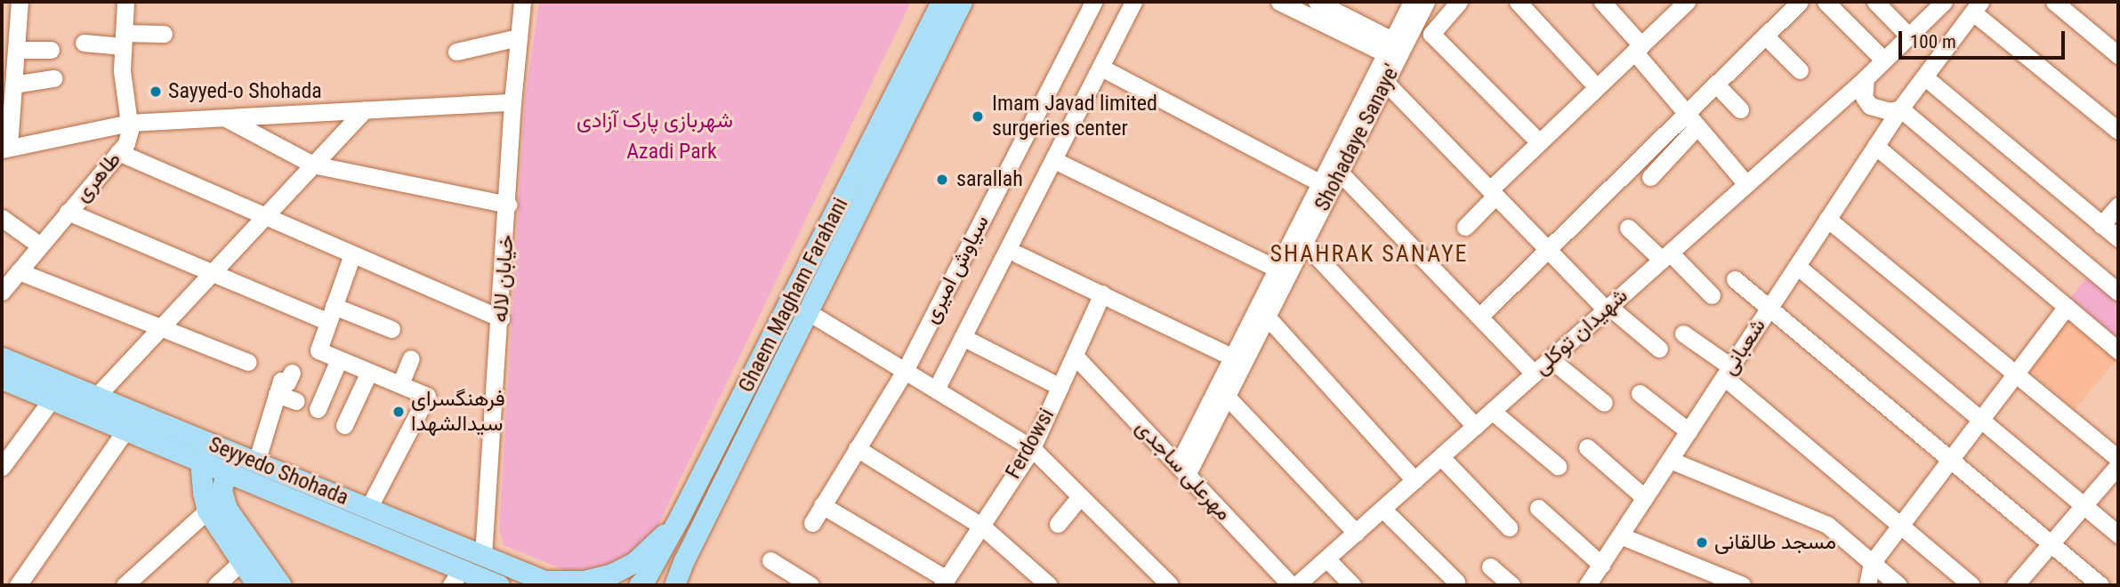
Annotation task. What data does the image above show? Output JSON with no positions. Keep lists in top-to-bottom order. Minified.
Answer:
{"streets":{"main road":["Ghaem Magham Farahani","Seyyedo Shohada"],"street":["Shohadaye Sanaye'","طاهری","سیاوش امیری","خیابان لاله","شهیدان توکلی","شعبانی","Ferdowsi","مهرعلی ساجدی"]},"crossings":[["Shohadaye Sanaye'","مهرعلی ساجدی"],["خیابان لاله","Seyyedo Shohada"],["Ferdowsi","مهرعلی ساجدی"]],"districts":["SHAHRAK SANAYE"],"parks":["شهربازی پارک آزادی","Azadi Park"],"places":["Sayyed-o Shohada","Imam Javad limited surgeries center","sarallah","فرهنگسرای سیدالشهدا","مسجد طالقانی"],"scale_bar":"100 m"}
